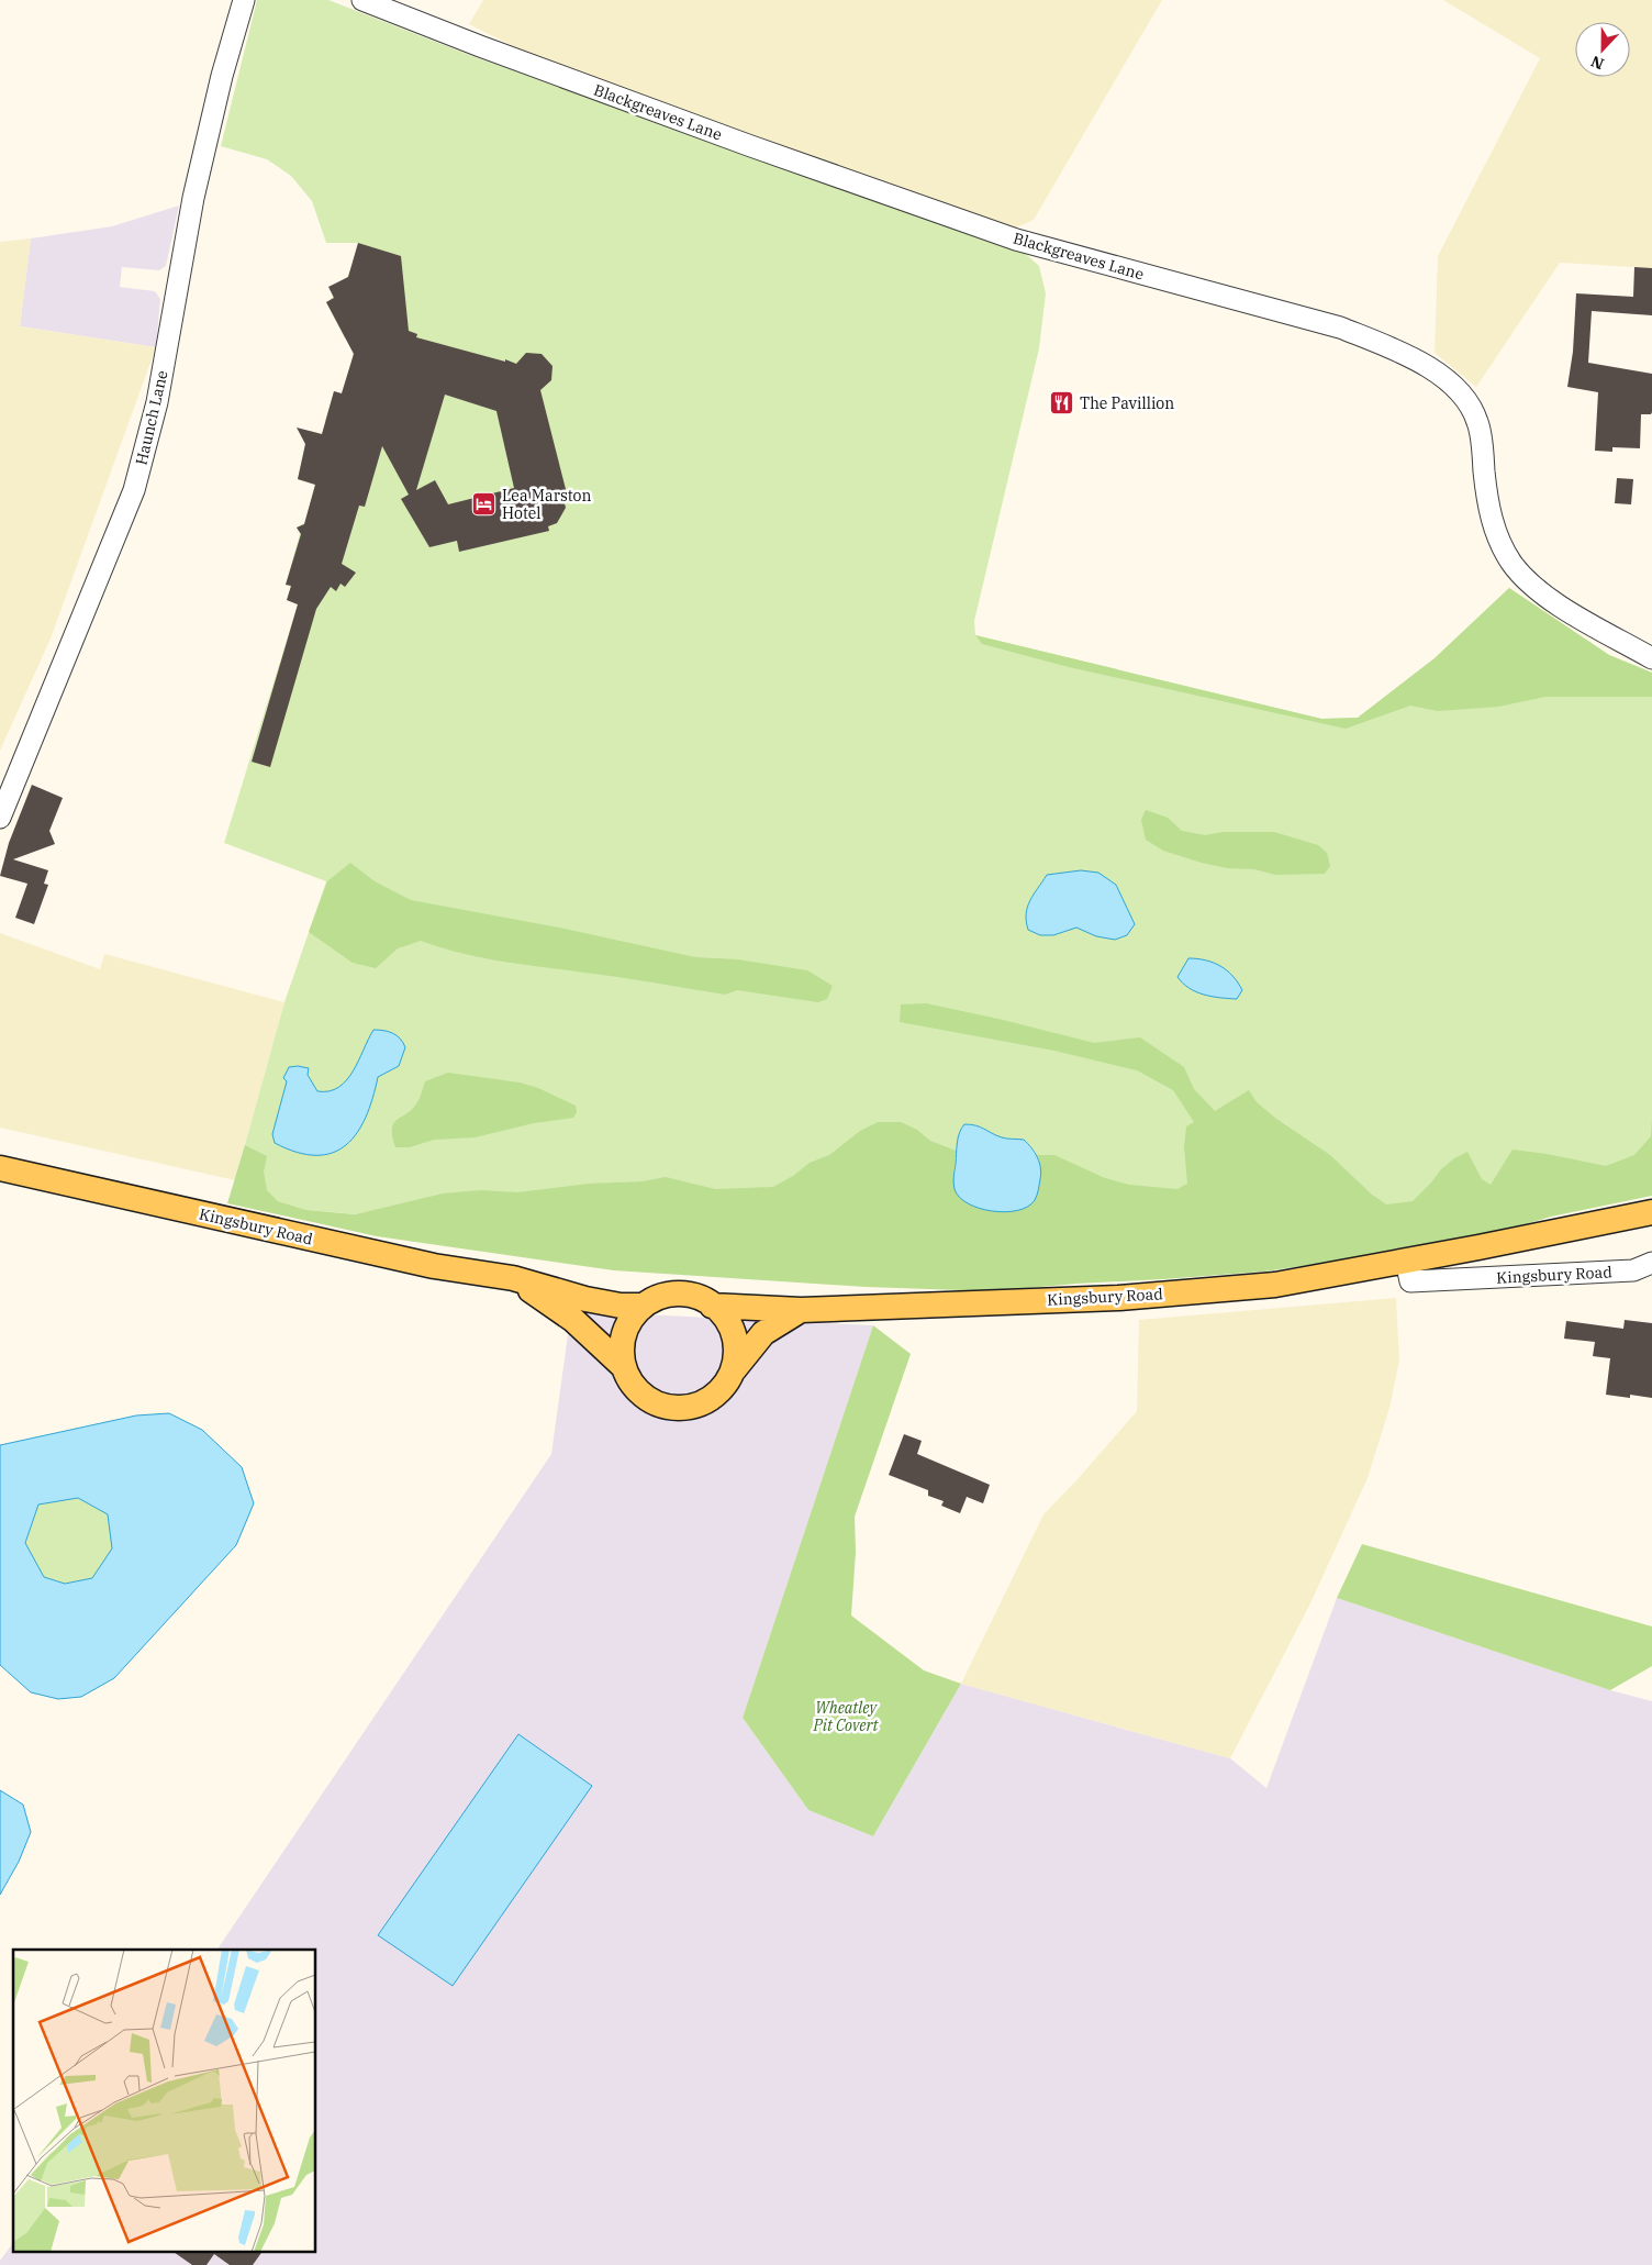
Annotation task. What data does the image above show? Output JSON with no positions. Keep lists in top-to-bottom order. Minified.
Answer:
{"streets":{"main road":["Kingsbury Road"],"street":["Blackgreaves Lane","Haunch Lane"]},"parks":["Wheatley Pit Covert"],"places":{"restaurant":["The Pavillion"],"hotel":["Lea Marston Hotel"]},"north":"bottom"}
